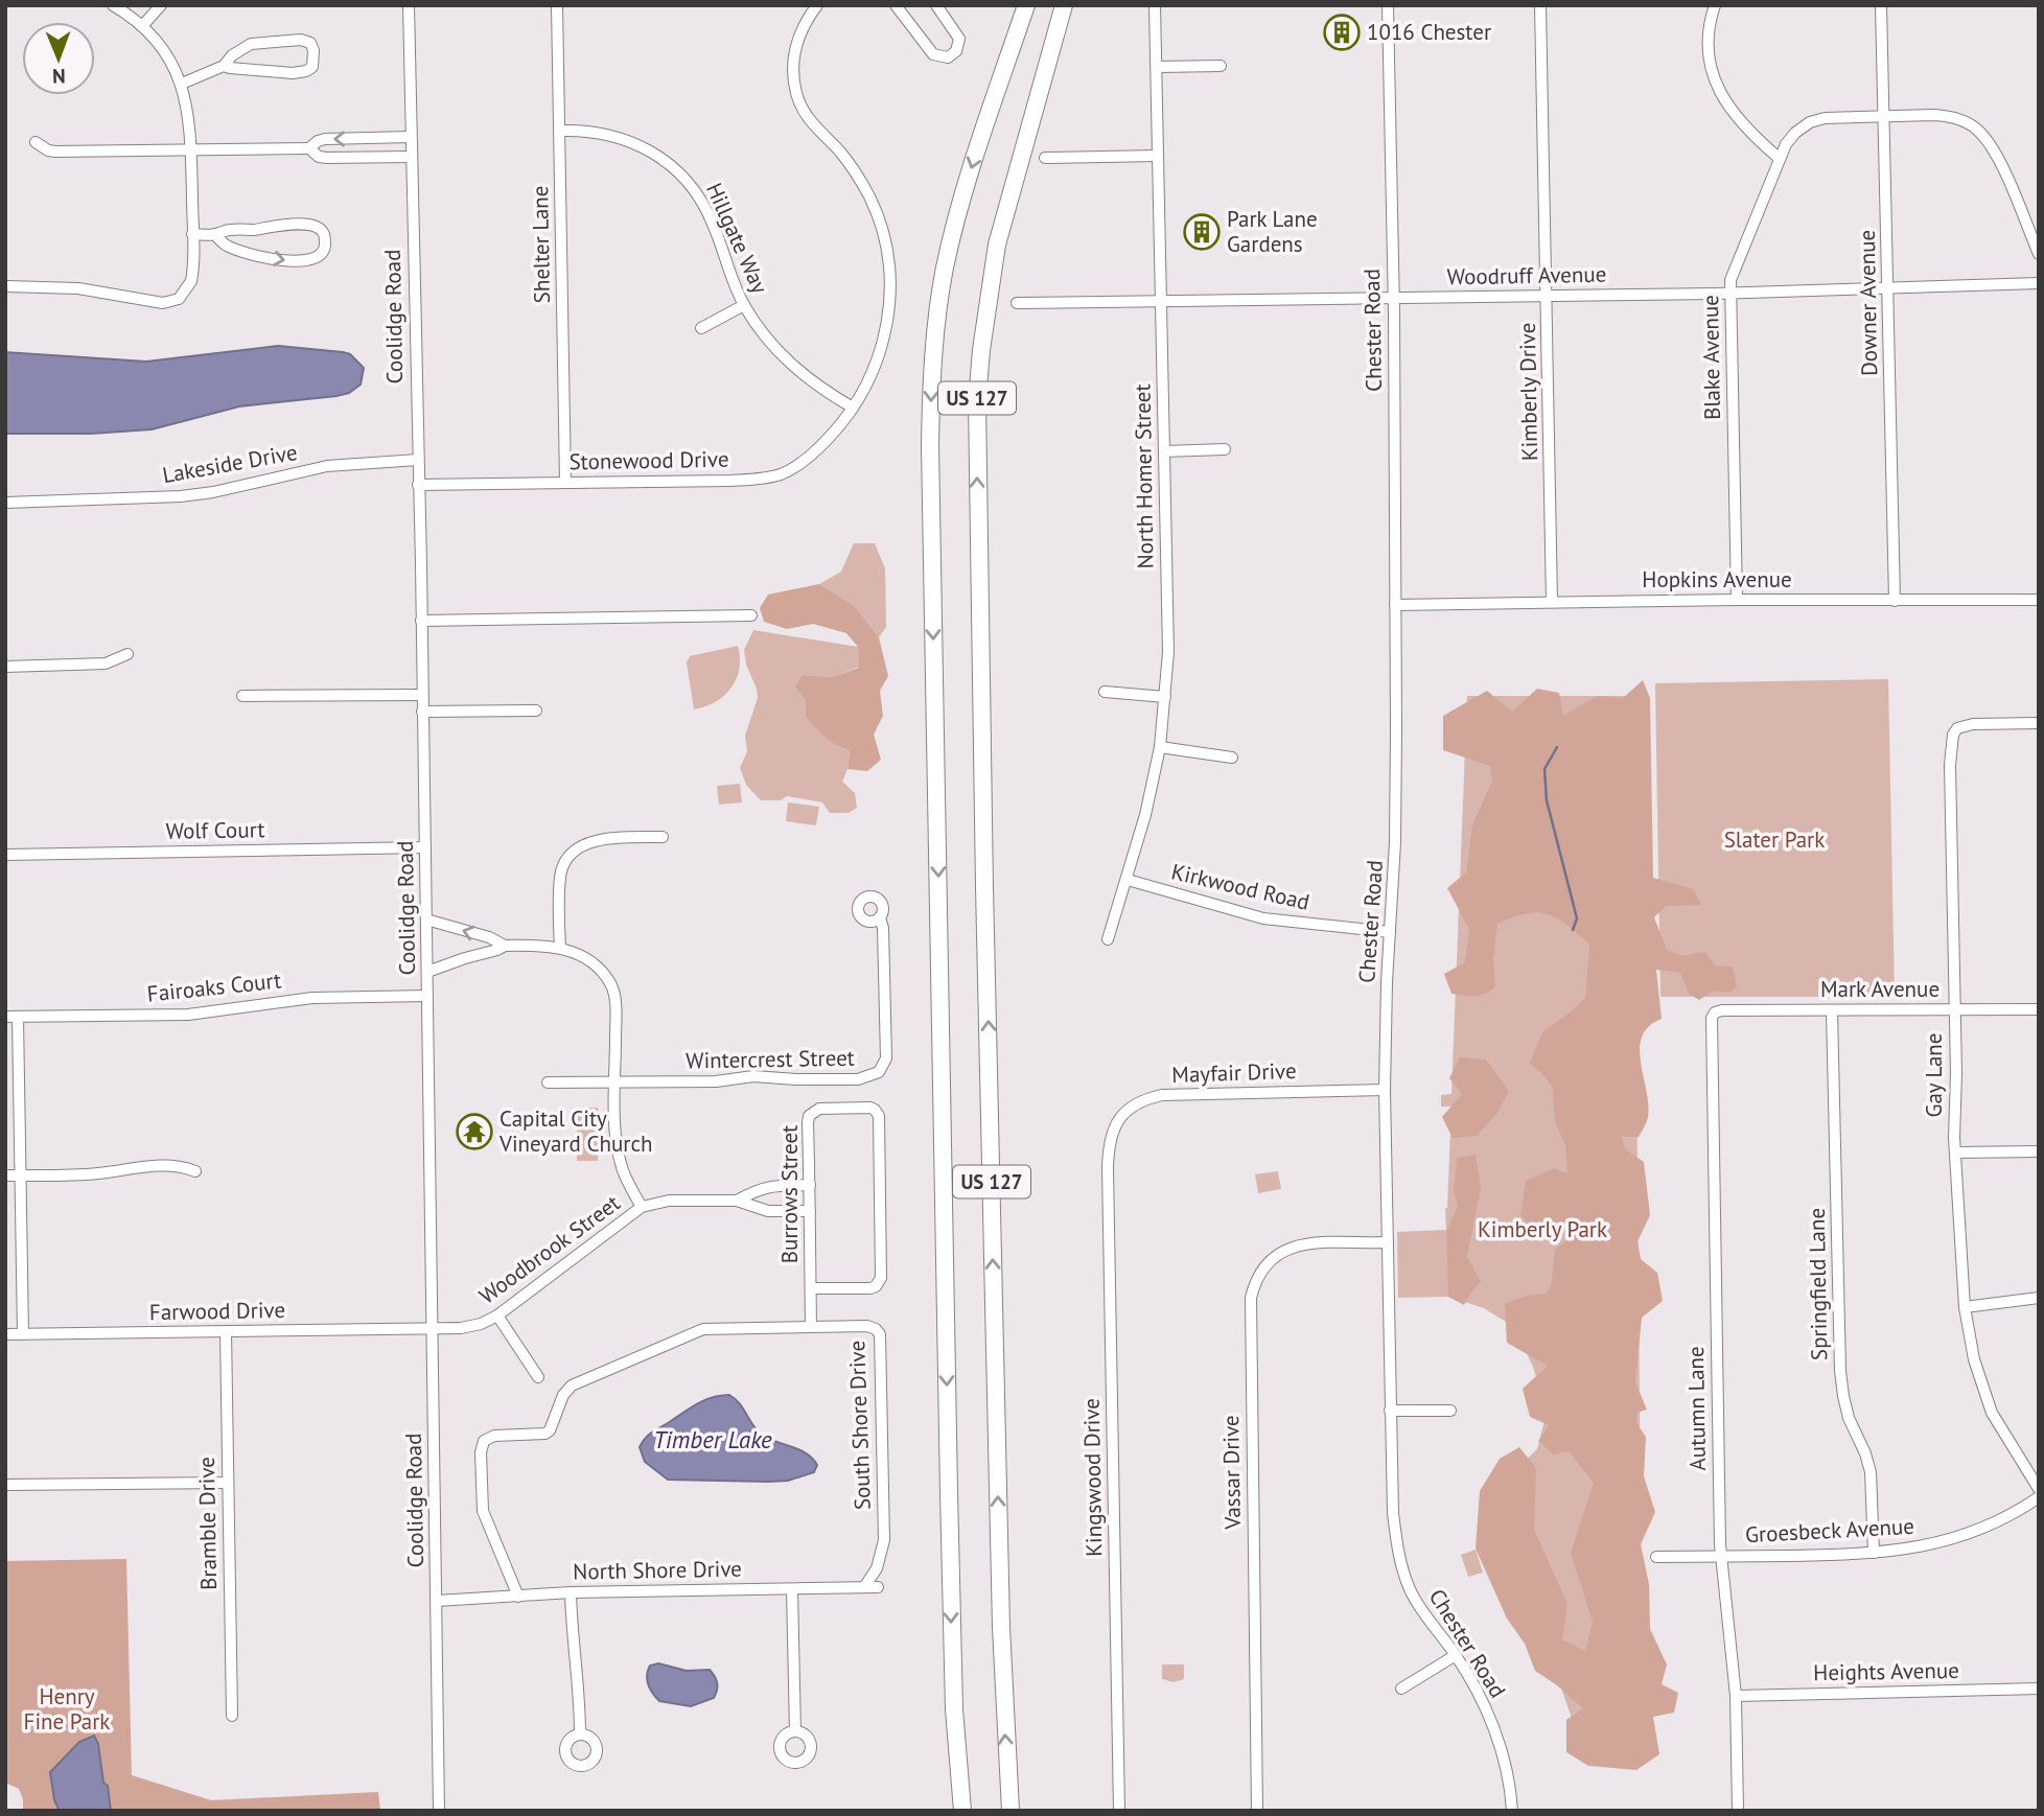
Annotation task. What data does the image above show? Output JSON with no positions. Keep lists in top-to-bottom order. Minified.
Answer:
{"streets":{"highway":["US 127"],"street":["Hillgate Way","Shelter Lane","Woodruff Avenue","Downer Avenue","Coolidge Road","Chester Road","Blake Avenue","Kimberly Drive","Stonewood Drive","Lakeside Drive","North Homer Street","Hopkins Avenue","Wolf Court","Kirkwood Road","Fairoaks Court","Mark Avenue","Wintercrest Street","Mayfair Drive","Gay Lane","Burrows Street","Woodbrook Street","Springfield Lane","Farwood Drive","Autumn Lane","South Shore Drive","Vassar Drive","Kingswood Drive","Bramble Drive","Groesbeck Avenue","North Shore Drive","Heights Avenue"]},"crossings":[["Hillgate Way","Shelter Lane"],["Hillgate Way","Stonewood Drive"],["Shelter Lane","Stonewood Drive"],["Woodruff Avenue","Downer Avenue"],["Woodruff Avenue","Chester Road"],["Woodruff Avenue","Blake Avenue"],["Woodruff Avenue","Kimberly Drive"],["Woodruff Avenue","North Homer Street"],["Downer Avenue","Blake Avenue"],["Downer Avenue","Hopkins Avenue"],["Coolidge Road","Stonewood Drive"],["Coolidge Road","Lakeside Drive"],["Coolidge Road","Wolf Court"],["Coolidge Road","Fairoaks Court"],["Coolidge Road","Woodbrook Street"],["Coolidge Road","Farwood Drive"],["Coolidge Road","North Shore Drive"],["Chester Road","Hopkins Avenue"],["Chester Road","Kirkwood Road"],["Chester Road","Mayfair Drive"],["Chester Road","Vassar Drive"],["Blake Avenue","Hopkins Avenue"],["Kimberly Drive","Hopkins Avenue"],["North Homer Street","Kirkwood Road"],["Mark Avenue","Gay Lane"],["Mark Avenue","Springfield Lane"],["Mark Avenue","Autumn Lane"],["Mayfair Drive","Kingswood Drive"],["Burrows Street","Woodbrook Street"],["Woodbrook Street","Farwood Drive"],["Springfield Lane","Groesbeck Avenue"],["Farwood Drive","Bramble Drive"],["Autumn Lane","Groesbeck Avenue"],["Autumn Lane","Heights Avenue"],["South Shore Drive","North Shore Drive"]],"water":["Timber Lake"],"parks":["Slater Park","Kimberly Park","Henry Fine Park"],"places":{"building":["1016 Chester","Park Lane Gardens"],"temple":["Capital City Vineyard Church"]},"north":"bottom"}
